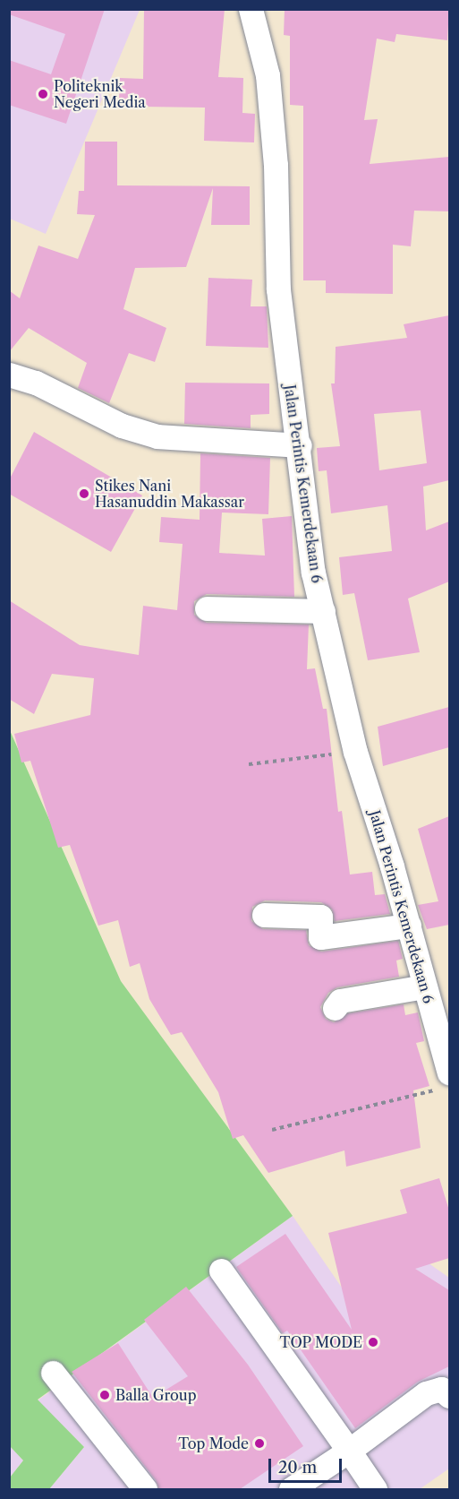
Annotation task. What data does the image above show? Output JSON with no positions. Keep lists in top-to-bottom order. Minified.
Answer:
{"streets":{"street":["Jalan Perintis Kemerdekaan 6"]},"places":["Politeknik Negeri Media","Stikes Nani Hasanuddin Makassar","TOP MODE","Balla Group","Top Mode"],"scale_bar":"20 m"}
